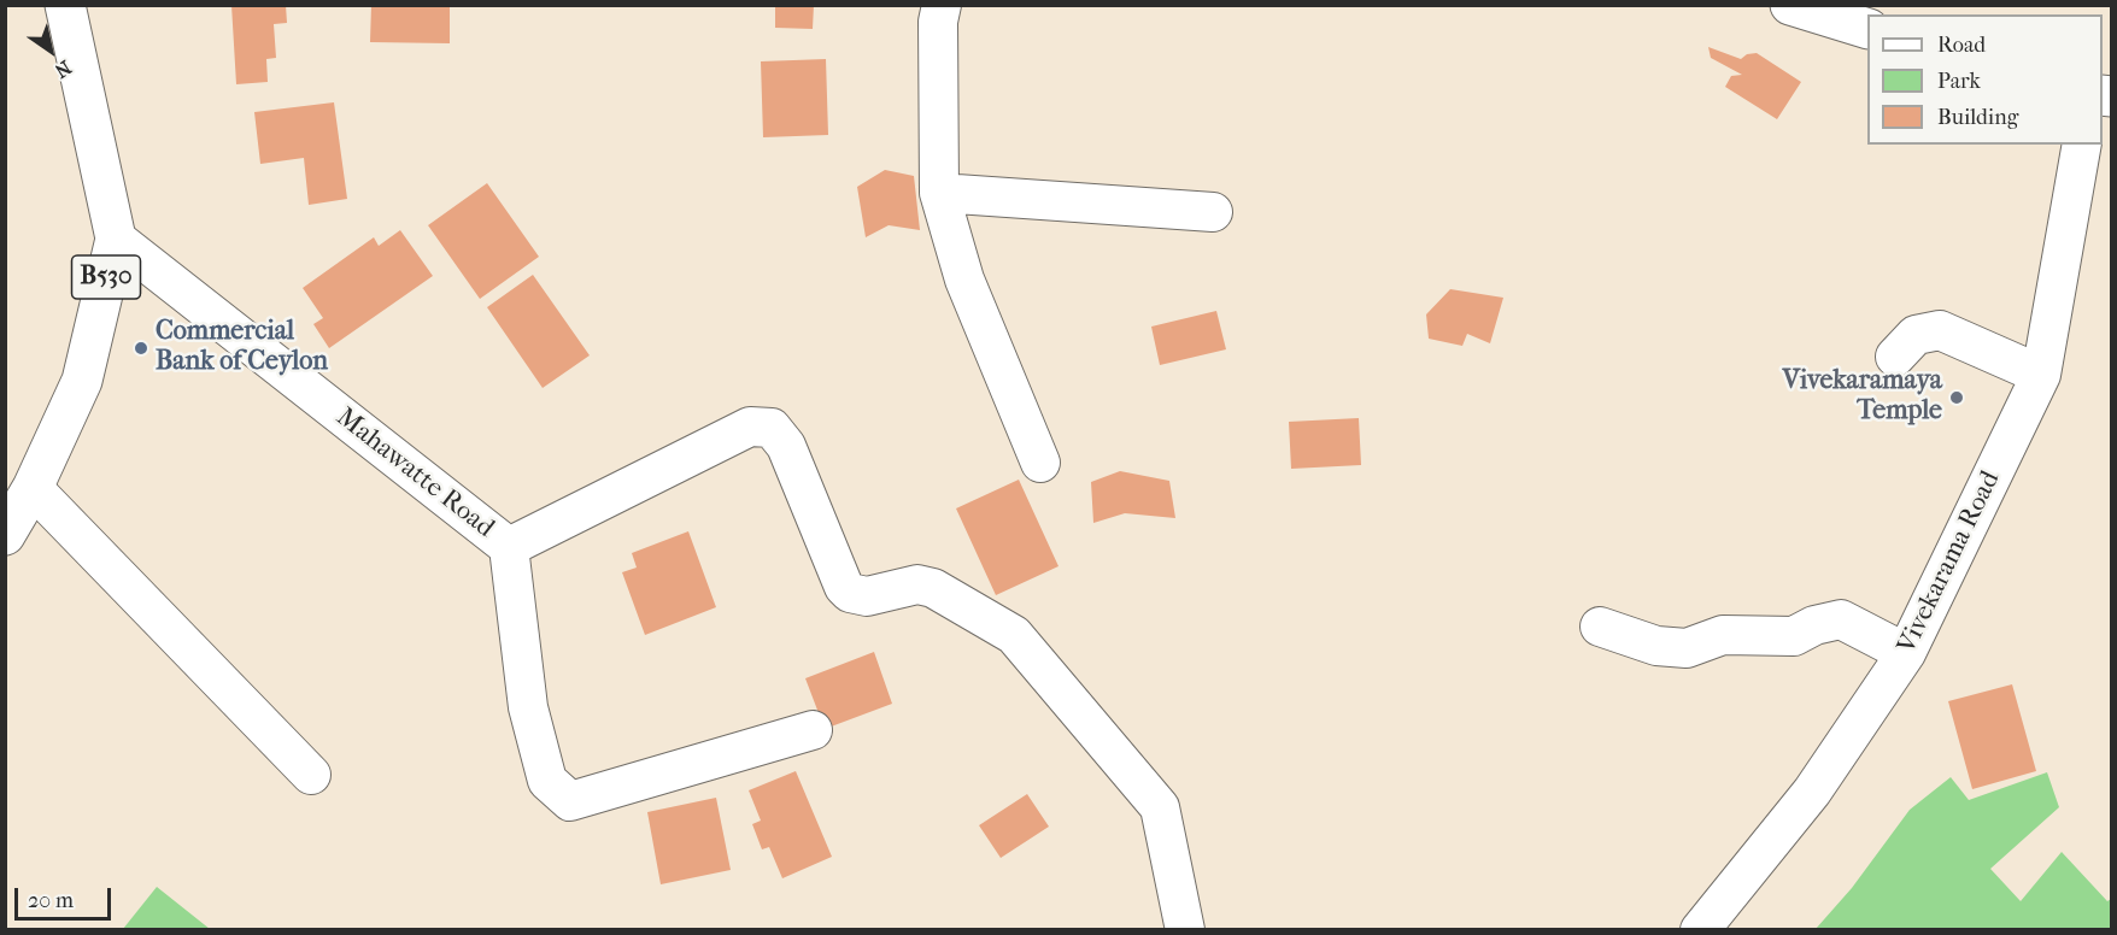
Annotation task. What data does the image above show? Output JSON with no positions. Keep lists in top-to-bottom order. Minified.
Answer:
{"streets":{"main road":["B530"],"street":["Mahawatte Road","Vivekarama Road"]},"crossings":[["B530","Mahawatte Road"]],"places":["Commercial Bank of Ceylon","Vivekaramaya Temple"],"legend":["Road","Park","Building"],"scale_bar":"20 m","north":"bottom right"}
